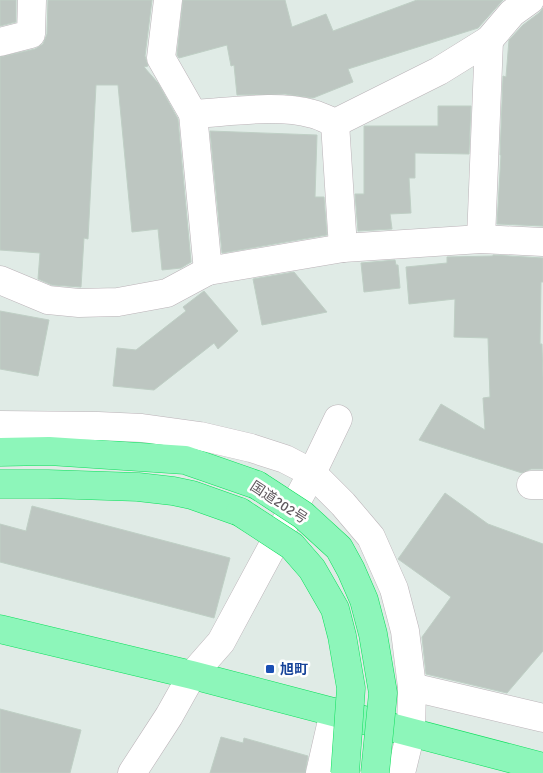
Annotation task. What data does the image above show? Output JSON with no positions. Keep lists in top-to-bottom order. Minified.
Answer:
{"streets":{"highway":["国道202号"]},"places":{"transit":["旭町"]}}
